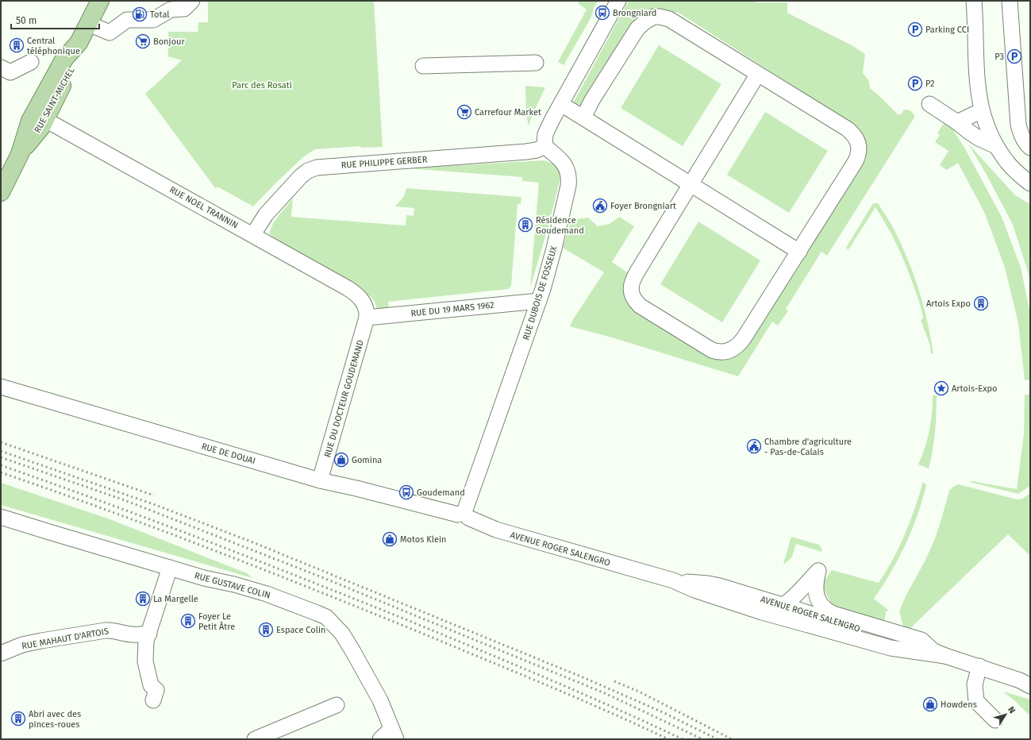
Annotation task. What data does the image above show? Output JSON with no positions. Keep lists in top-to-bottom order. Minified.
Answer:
{"streets":{"main road":["RUE SAINT-MICHEL"],"street":["RUE PHILIPPE GERBER","RUE NOEL TRANNIN","RUE DUBOIS DE FOSSEUX","RUE DU 19 MARS 1962","RUE DU DOCTEUR GOUDEMAND","RUE DE DOUAI","AVENUE ROGER SALENGRO","RUE GUSTAVE COLIN","RUE MAHAUT D'ARTOIS"]},"crossings":[["RUE SAINT-MICHEL","RUE NOEL TRANNIN"],["RUE PHILIPPE GERBER","RUE NOEL TRANNIN"],["RUE PHILIPPE GERBER","RUE DUBOIS DE FOSSEUX"],["RUE NOEL TRANNIN","RUE DU 19 MARS 1962"],["RUE NOEL TRANNIN","RUE DU DOCTEUR GOUDEMAND"],["RUE DUBOIS DE FOSSEUX","RUE DU 19 MARS 1962"],["RUE DUBOIS DE FOSSEUX","RUE DE DOUAI"],["RUE DUBOIS DE FOSSEUX","AVENUE ROGER SALENGRO"],["RUE DU 19 MARS 1962","RUE DU DOCTEUR GOUDEMAND"],["RUE DU DOCTEUR GOUDEMAND","RUE DE DOUAI"],["RUE DE DOUAI","AVENUE ROGER SALENGRO"]],"parks":["Parc des Rosati"],"places":{"bus stop":["Brongniard","Goudemand"],"fuel station":["Total"],"parking":["Parking CCI","P3","P2"],"supermarket":["Bonjour","Carrefour Market"],"building":["Central téléphonique","Résidence Goudemand","Artois Expo","La Margelle","Foyer Le Petit Âtre","Espace Colin","Abri avec des pinces-roues"],"public building":["Foyer Brongniart","Chambre d'agriculture - Pas-de-Calais"],"place":["Artois-Expo"],"shop":["Gomina","Motos Klein","Howdens"]},"scale_bar":"50 m","north":"top right"}
